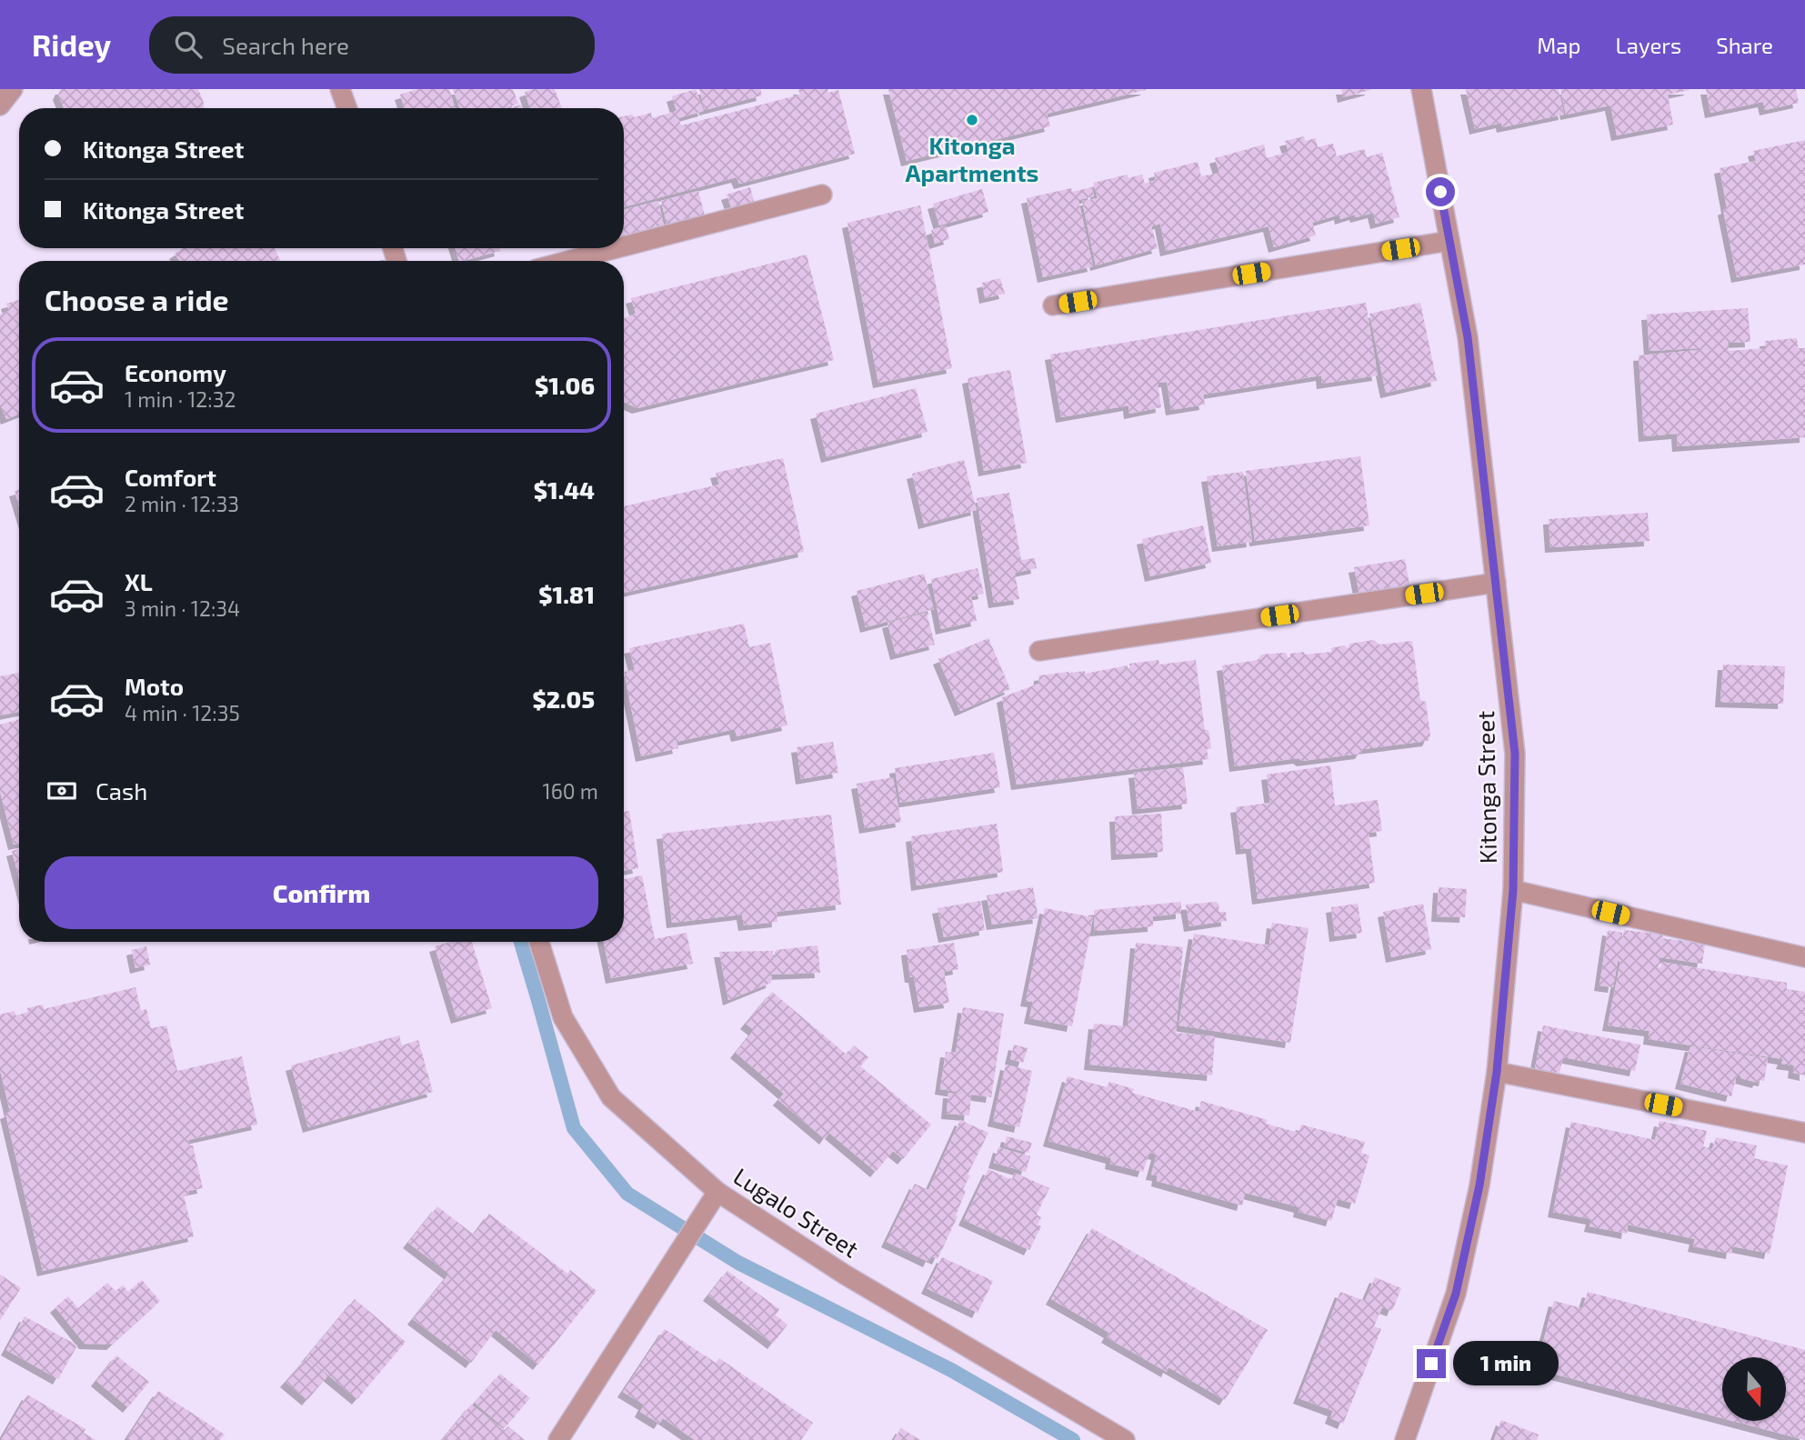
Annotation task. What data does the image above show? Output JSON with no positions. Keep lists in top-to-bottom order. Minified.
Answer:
{"streets":{"street":["Kitonga Street","Lugalo Street"]},"places":["Kitonga Apartments"],"north":"bottom","page":{"header":"Ridey","search":"Search here","nav":["Map","Layers","Share"],"banner":["Kitonga Street","Kitonga Street"],"heading":"Choose a ride","list":[{"name":"Economy","note":"1 min · 12:32","value":"$1.06"},{"name":"Comfort","note":"2 min · 12:33","value":"$1.44"},{"name":"XL","note":"3 min · 12:34","value":"$1.81"},{"name":"Moto","note":"4 min · 12:35","value":"$2.05"}],"pay":["Cash","160 m"],"buttons":"Confirm","bubble":"1 min"}}
